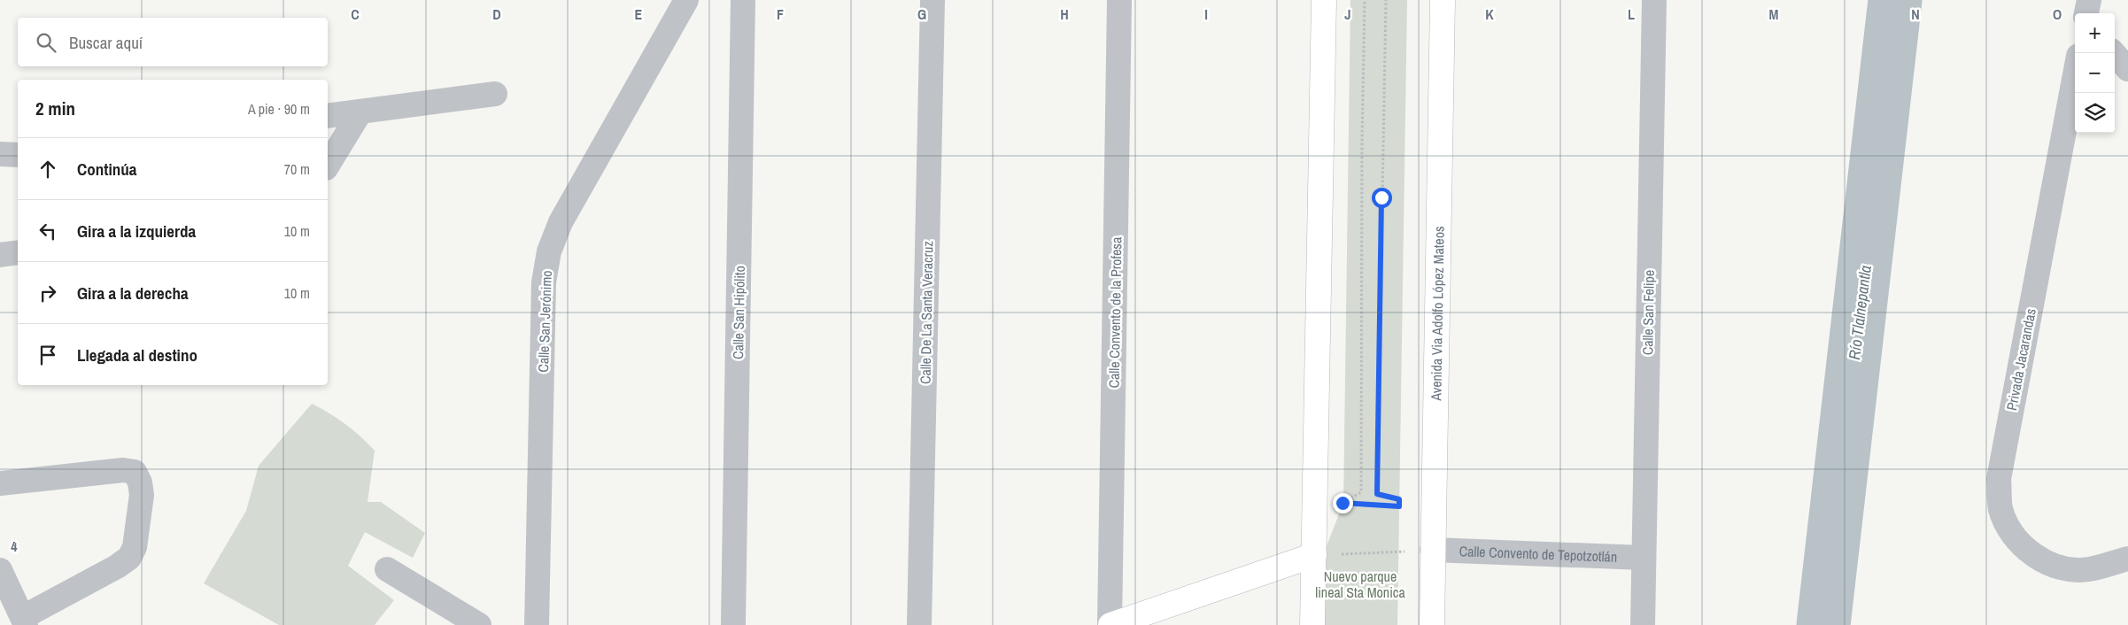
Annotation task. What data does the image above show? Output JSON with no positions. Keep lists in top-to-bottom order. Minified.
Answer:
{"streets":{"main road":["Avenida Via Adolfo López Mateos"],"street":["Calle San Hipólito","Calle De La Santa Veracruz","Calle Convento de la Profesa","Calle San Felipe","Calle San Jerónimo","Privada Jacarandas","Calle Convento de Tepotzotlán"]},"crossings":[["Avenida Via Adolfo López Mateos","Calle Convento de Tepotzotlán"],["Calle San Felipe","Calle Convento de Tepotzotlán"]],"water":["Río Tlalnepantla"],"parks":["Nuevo parque lineal Sta Monica"],"page":{"map_buttons":["+","−"],"search":"Buscar aquí","heading":["2 min","A pie · 90 m"],"list":[["Continúa","70 m"],["Gira a la izquierda","10 m"],["Gira a la derecha","10 m"],"Llegada al destino"]},"grid":{"columns":["C","D","E","F","G","H","I","J","K","L","M","N","O"],"rows":["4"]}}
